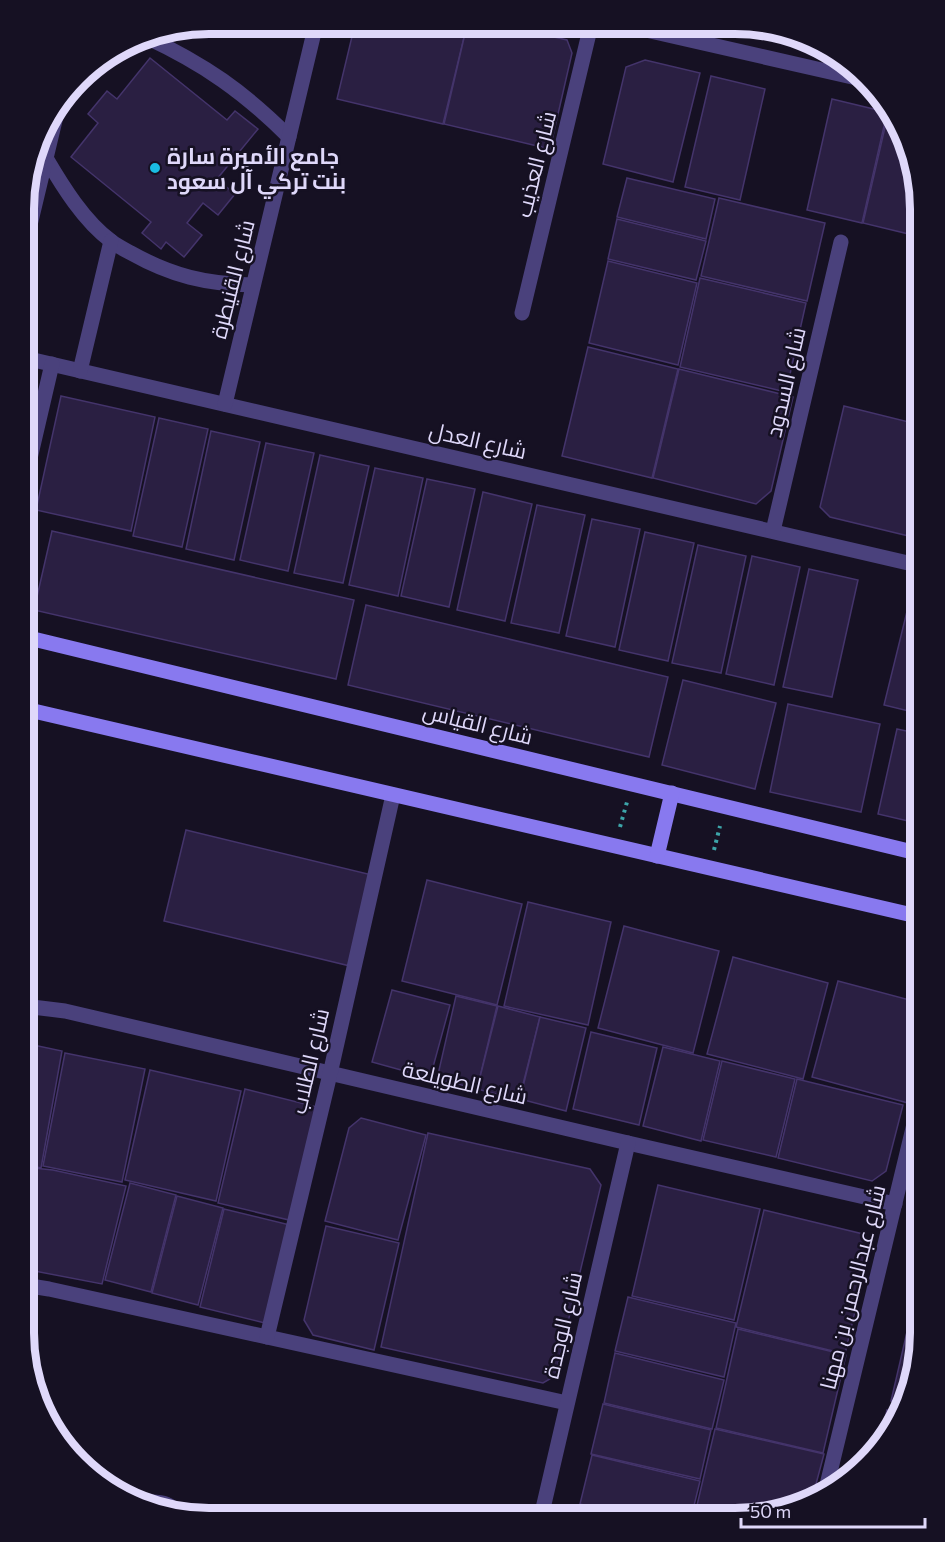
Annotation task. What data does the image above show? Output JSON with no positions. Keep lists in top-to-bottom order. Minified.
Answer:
{"streets":{"street":["شارع العذيب","شارع القنيطرة","شارع السدود","شارع العدل","شارع القياس","شارع الطلاب","شارع الطويلعة","شارع عبدالرحمن بن مهنا","شارع الوجدة"]},"crossings":[["شارع القنيطرة","شارع العدل"],["شارع السدود","شارع العدل"],["شارع الطلاب","شارع الطويلعة"],["شارع الطويلعة","شارع عبدالرحمن بن مهنا"],["شارع الطويلعة","شارع الوجدة"]],"places":["جامع الأميرة سارة بنت تركي آل سعود"],"scale_bar":"50 m"}
